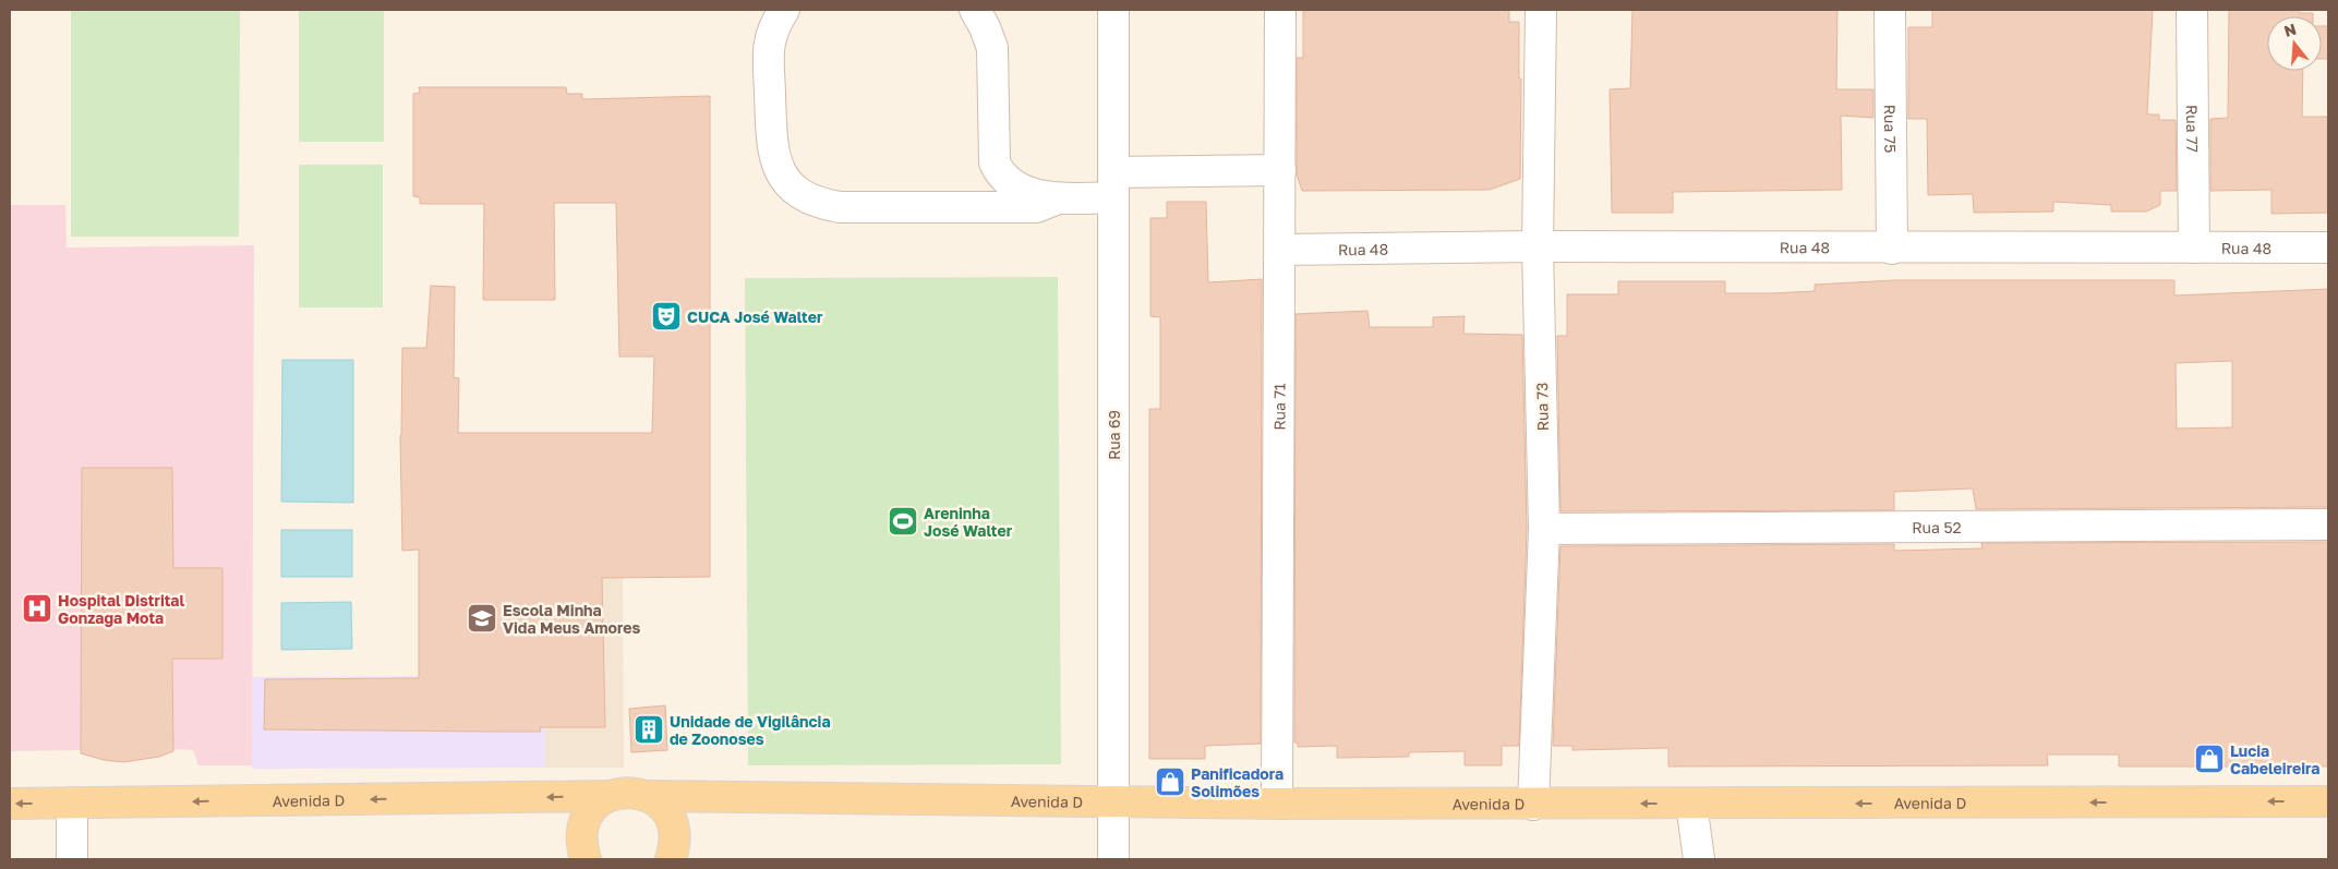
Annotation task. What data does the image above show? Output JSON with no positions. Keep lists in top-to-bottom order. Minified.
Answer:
{"streets":{"main road":["Avenida D"],"street":["Rua 75","Rua 77","Rua 48","Rua 71","Rua 73","Rua 69","Rua 52"]},"crossings":[["Rua 75","Rua 48"],["Rua 77","Rua 48"],["Rua 48","Rua 71"],["Rua 48","Rua 73"],["Rua 71","Avenida D"],["Rua 73","Rua 52"],["Rua 73","Avenida D"],["Rua 69","Avenida D"]],"one_way":["Avenida D"],"places":{"theatre":["CUCA José Walter"],"sports":["Areninha José Walter"],"hospital":["Hospital Distrital Gonzaga Mota"],"school or university":["Escola Minha Vida Meus Amores"],"building":["Unidade de Vigilância de Zoonoses"],"shop":["Lucia Cabeleireira","Panificadora Solimões"]},"north":"top"}
